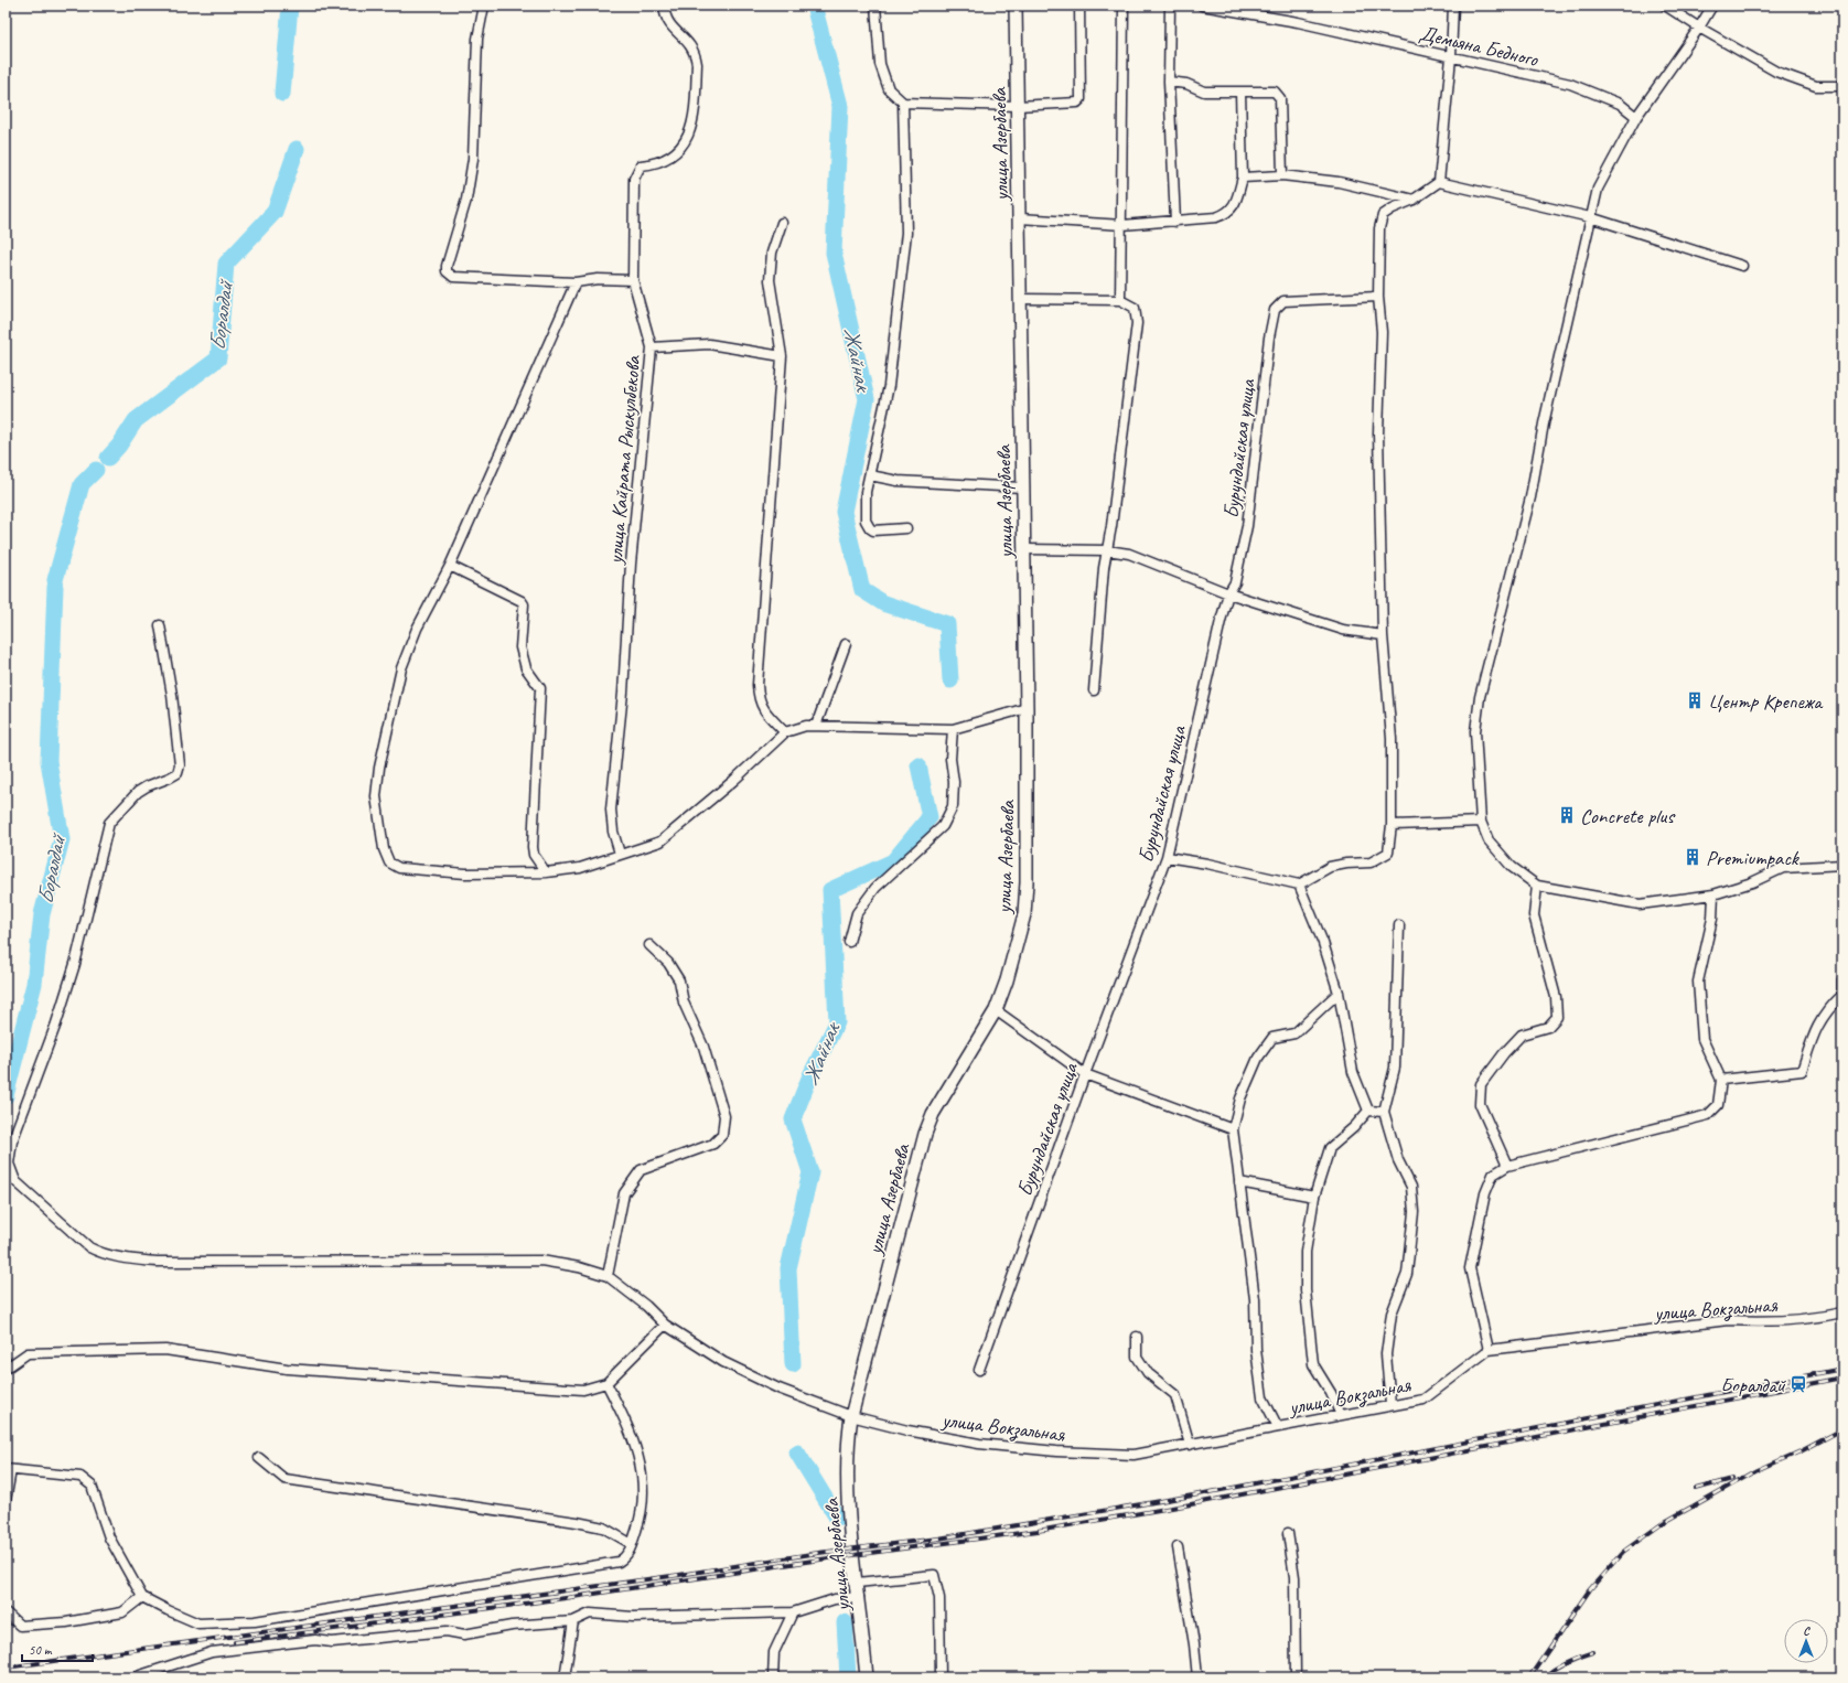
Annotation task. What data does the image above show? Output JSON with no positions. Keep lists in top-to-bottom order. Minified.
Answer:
{"streets":{"main road":["улица Азербаева"],"street":["Демьяна Бедного","Бурундайская улица","улица Кайрата Рыскулбекова","улица Вокзальная"]},"crossings":[["улица Азербаева","улица Вокзальная"]],"water":["Боралдай","Жайнак"],"places":{"building":["Центр Крепежа","Concrete plus","Premiumpack"],"station":["Боралдай"]},"scale_bar":"50 m","north":"top"}
